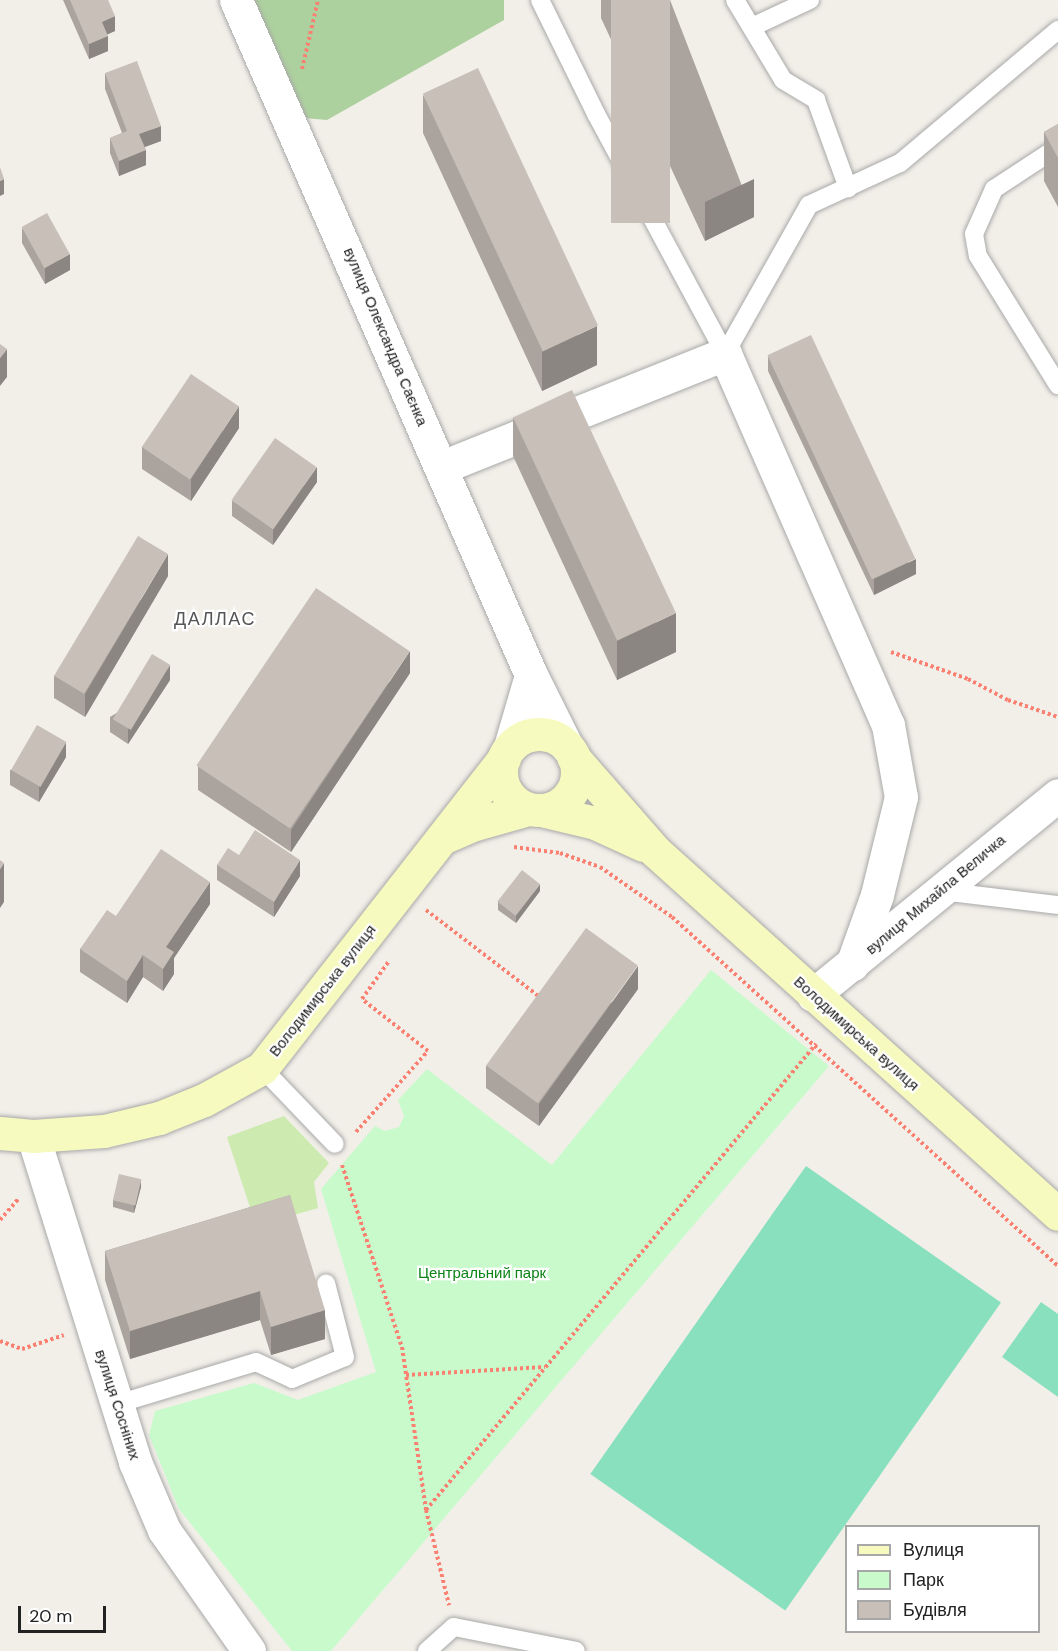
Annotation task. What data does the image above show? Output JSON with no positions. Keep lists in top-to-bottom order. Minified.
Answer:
{"streets":{"main road":["Володимирська вулиця"],"street":["вулиця Олександра Саєнка","вулиця Михайла Величка","вулиця Сосніних"]},"crossings":[["вулиця Олександра Саєнка","Володимирська вулиця"],["вулиця Михайла Величка","Володимирська вулиця"],["Володимирська вулиця","вулиця Сосніних"]],"districts":["ДАЛЛАС"],"parks":["Центральний парк"],"legend":["Вулиця","Парк","Будівля"],"scale_bar":"20 m"}
